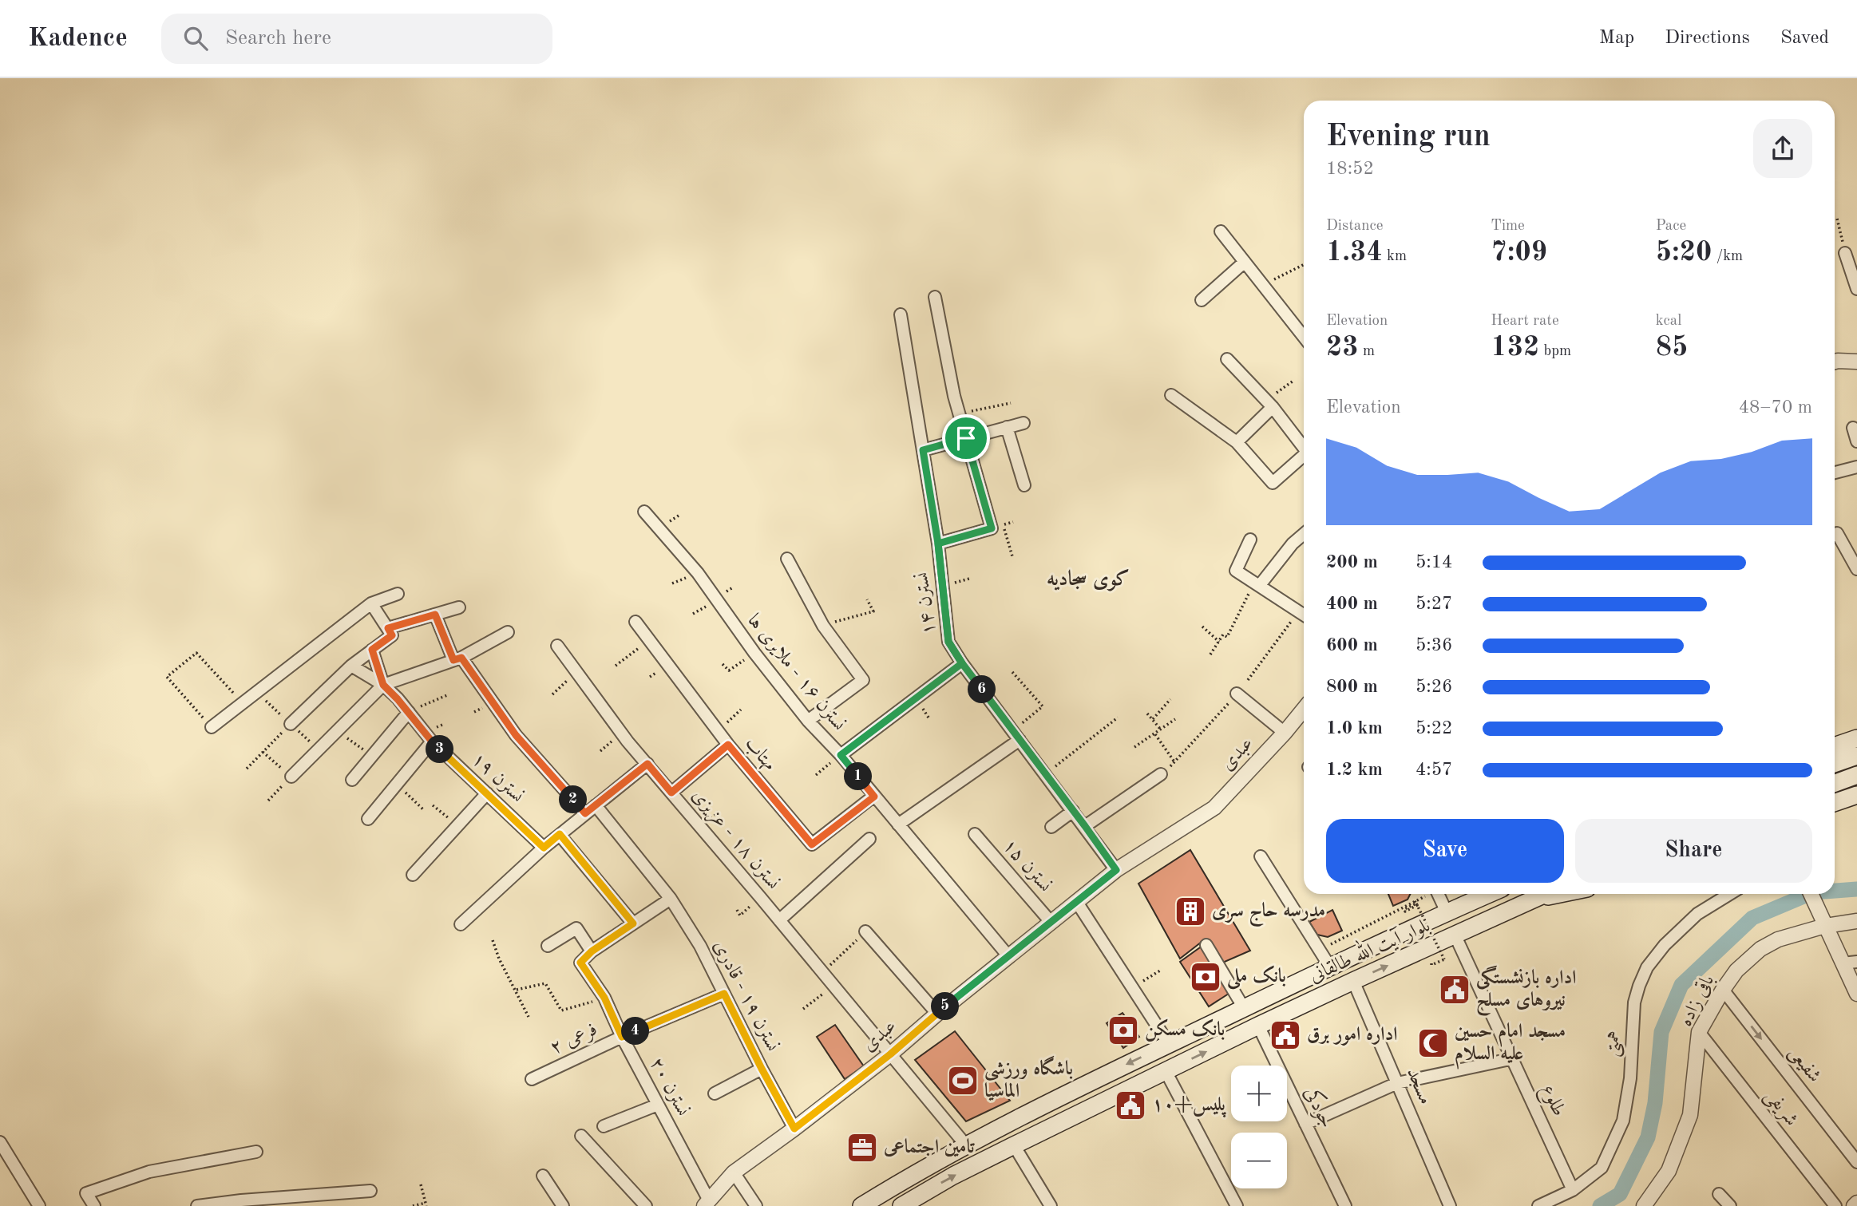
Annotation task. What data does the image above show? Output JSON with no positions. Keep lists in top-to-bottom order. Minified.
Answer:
{"streets":{"main road":["بلوار آیت الله طالقانی"],"street":["نسترن ۱۴","نسترن ۱۶ - ملایری ها","مهتاب","عبدی","نسترن ۱۹","نسترن ۱۸ - عزیزی","نسترن ۱۵","نسترن ۱۹ - قادری","باقی زاده","فرعی ۲","همتی","شفیعی","مسجد","نسترن ۲۰","طلوع","جودکی","شریفی"]},"crossings":[["نسترن ۱۴","عبدی"],["نسترن ۱۶ - ملایری ها","مهتاب"],["نسترن ۱۶ - ملایری ها","عبدی"],["عبدی","نسترن ۱۸ - عزیزی"],["عبدی","نسترن ۱۵"],["عبدی","نسترن ۱۹ - قادری"],["عبدی","نسترن ۲۰"],["نسترن ۱۸ - عزیزی","بلوار آیت الله طالقانی"],["بلوار آیت الله طالقانی","مسجد"],["بلوار آیت الله طالقانی","طلوع"],["بلوار آیت الله طالقانی","جودکی"],["نسترن ۱۹ - قادری","فرعی ۲"],["باقی زاده","شفیعی"],["باقی زاده","شریفی"],["فرعی ۲","نسترن ۲۰"],["همتی","طلوع"]],"one_way":["شفیعی"],"districts":["کوی سجادیه"],"places":{"building":["مدرسه حاج سری"],"bank":["بانک ملی","بانک مسکن"],"public building":["اداره بازنشستگی نیروهای مسلح","اداره امور برق","پلیس+۱۰"],"mosque":["مسجد امام حسین علیه السلام"],"sports":["باشگاه ورزشی الماسیا"],"office":["تامین اجتماعی"]},"page":{"header":"Kadence","search":"Search here","nav":["Map","Directions","Saved"],"heading":["Evening run","18:52"],"stats":[["Distance","1.34 km"],["Time","7:09"],["Pace","5:20 /km"],["Elevation","23 m"],["Heart rate","132 bpm"],["kcal","85"]],"chart":["Elevation","48–70 m"],"list":[{"name":"200 m","note":"5:14"},{"name":"400 m","note":"5:27"},{"name":"600 m","note":"5:36"},{"name":"800 m","note":"5:26"},{"name":"1.0 km","note":"5:22"},{"name":"1.2 km","note":"4:57"}],"pins":["6","3","1","2","5","4"],"buttons":["Save","Share"],"map_buttons":["+","−"]}}
